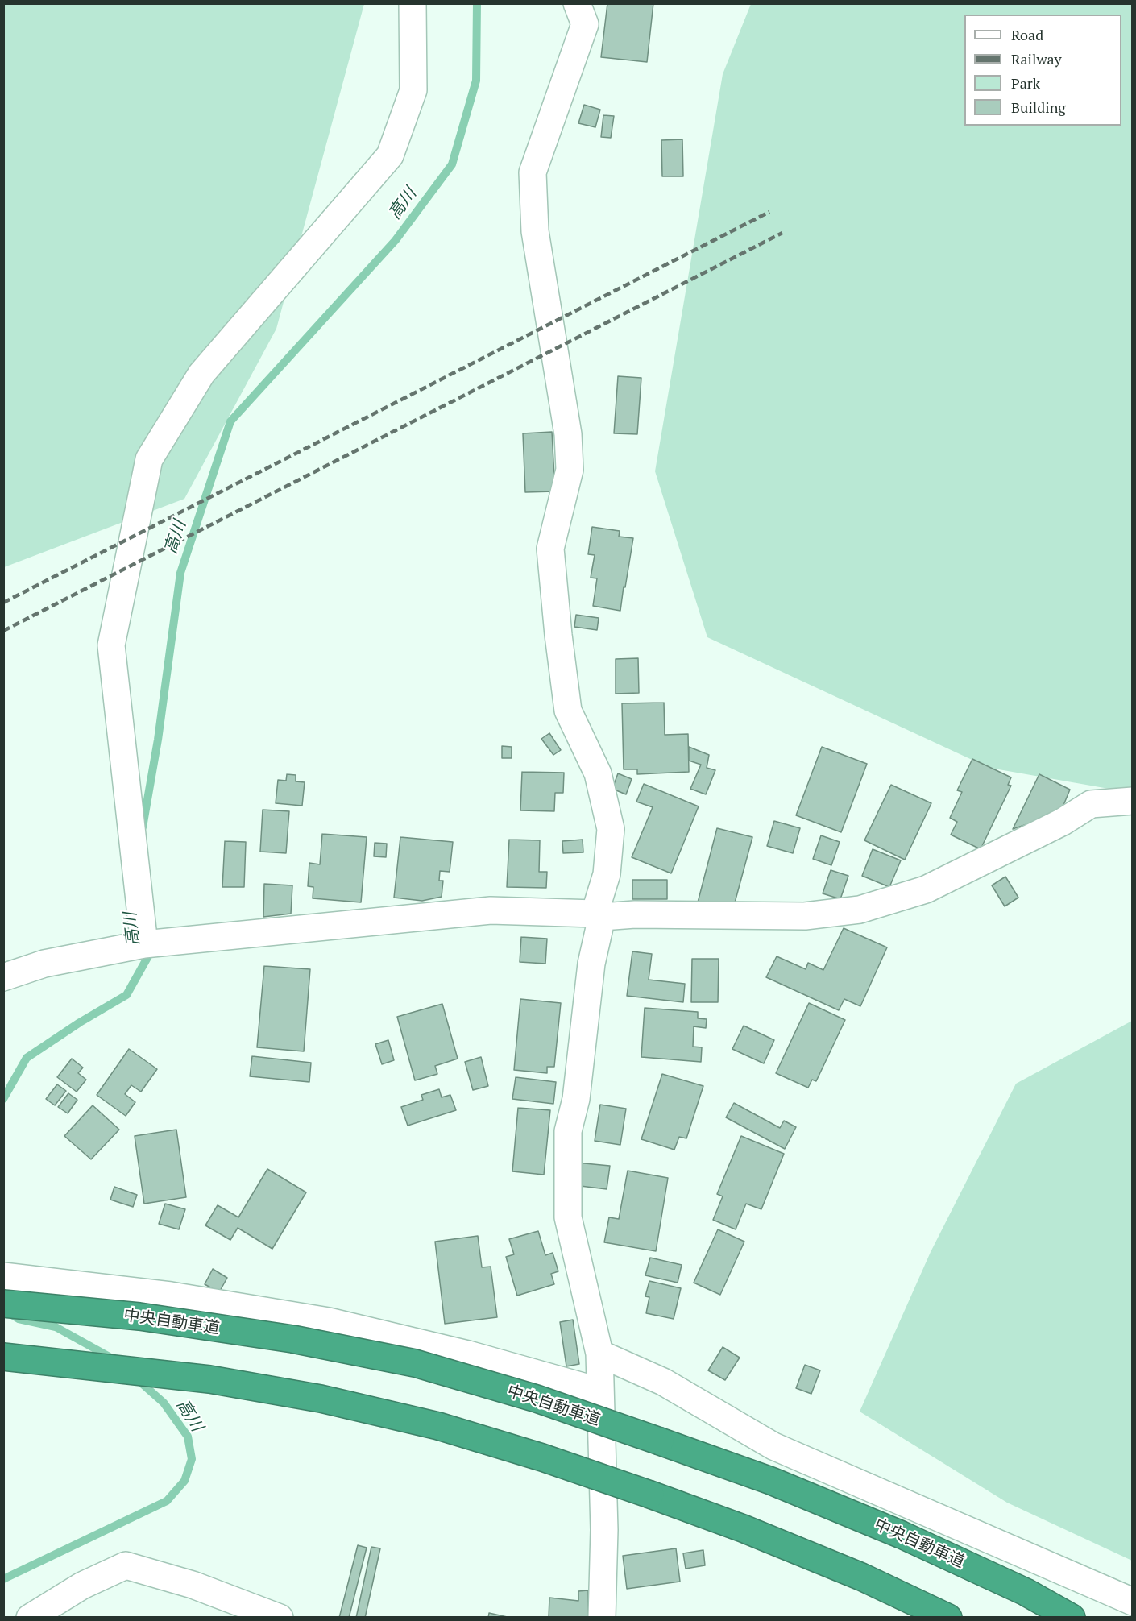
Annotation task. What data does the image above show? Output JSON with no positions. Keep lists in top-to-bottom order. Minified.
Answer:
{"streets":{"highway":["中央自動車道"]},"water":["高川"],"legend":["Road","Railway","Park","Building"]}
